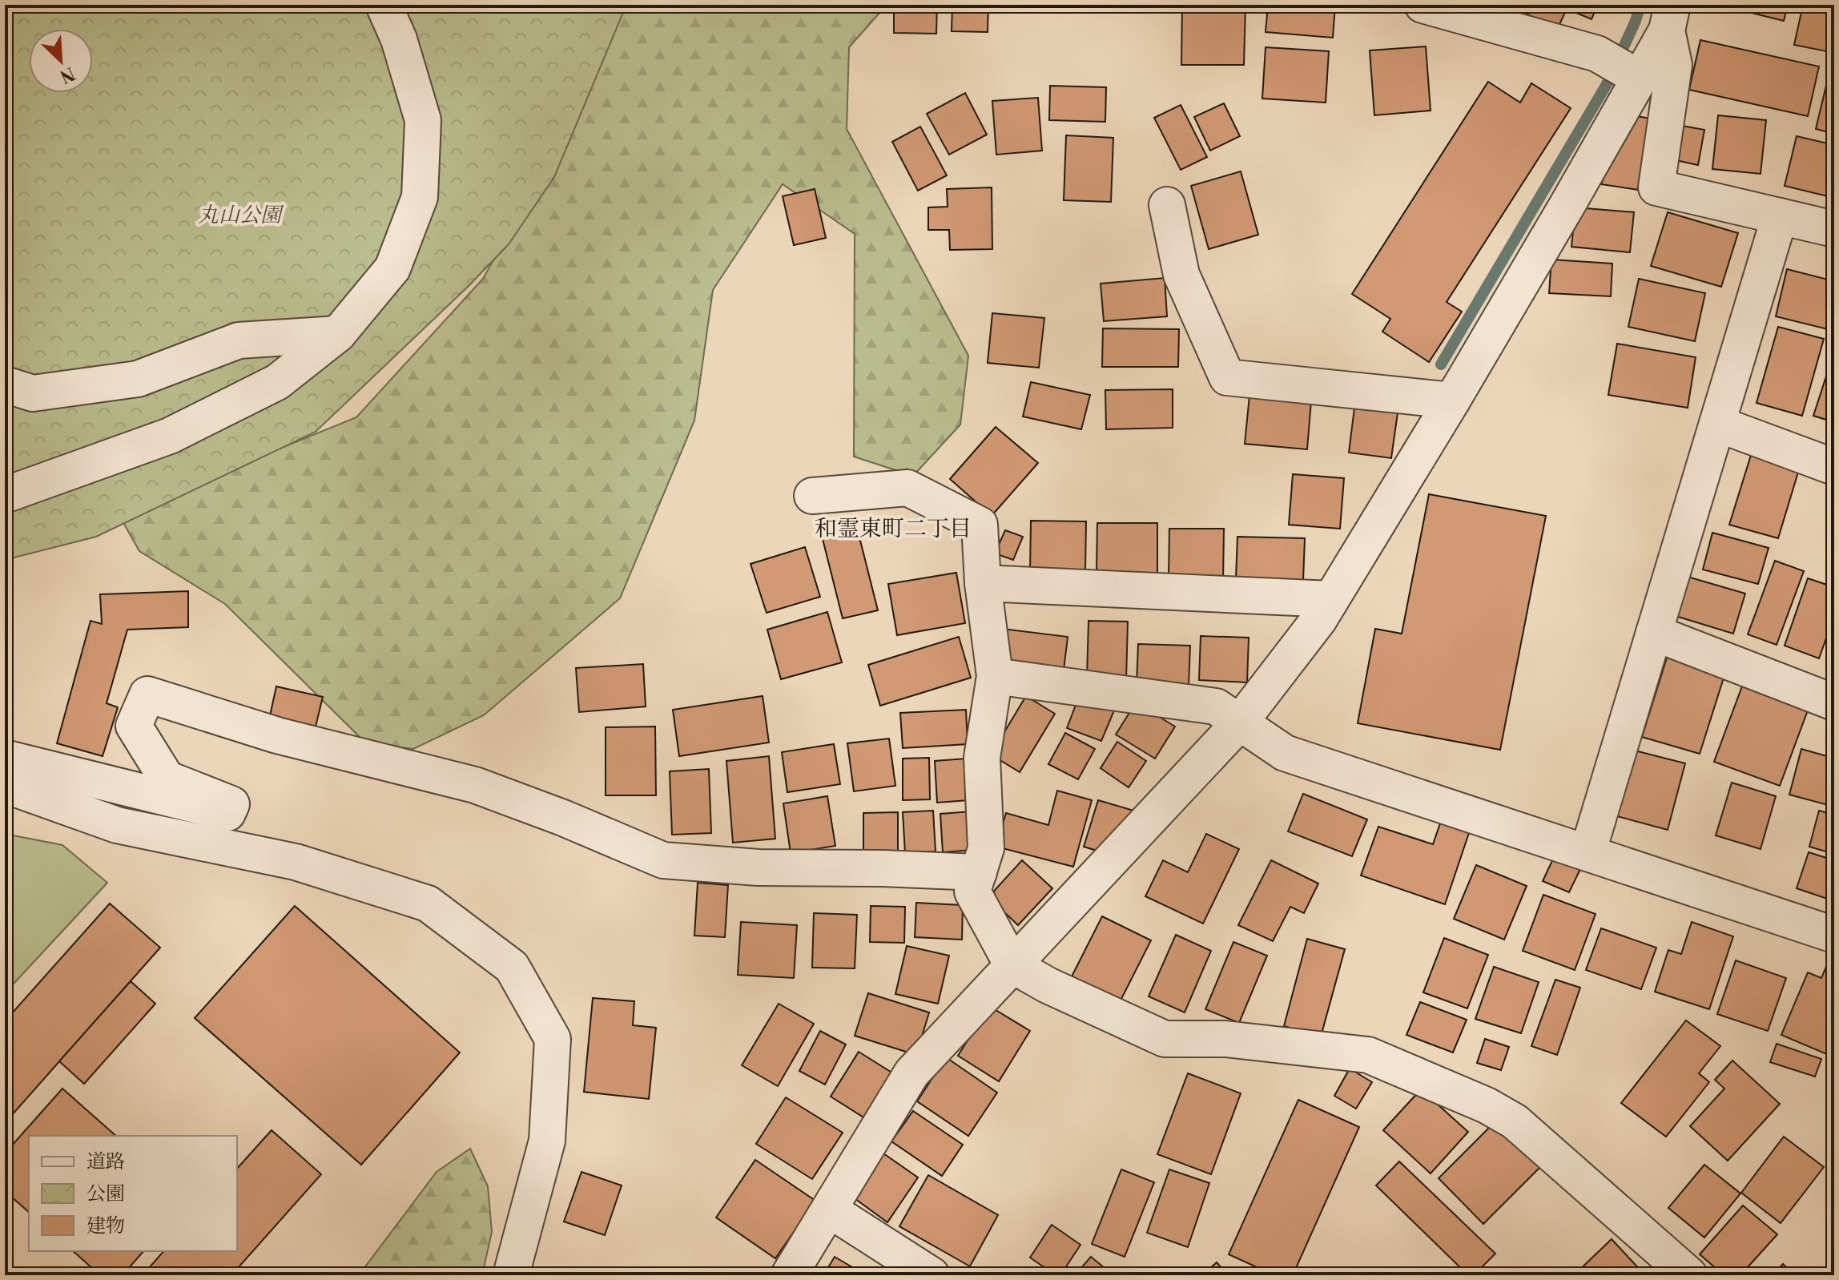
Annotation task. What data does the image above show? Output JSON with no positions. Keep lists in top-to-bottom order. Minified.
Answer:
{"districts":["和霊東町二丁目"],"parks":["丸山公園"],"legend":["道路","公園","建物"],"north":"bottom right"}
